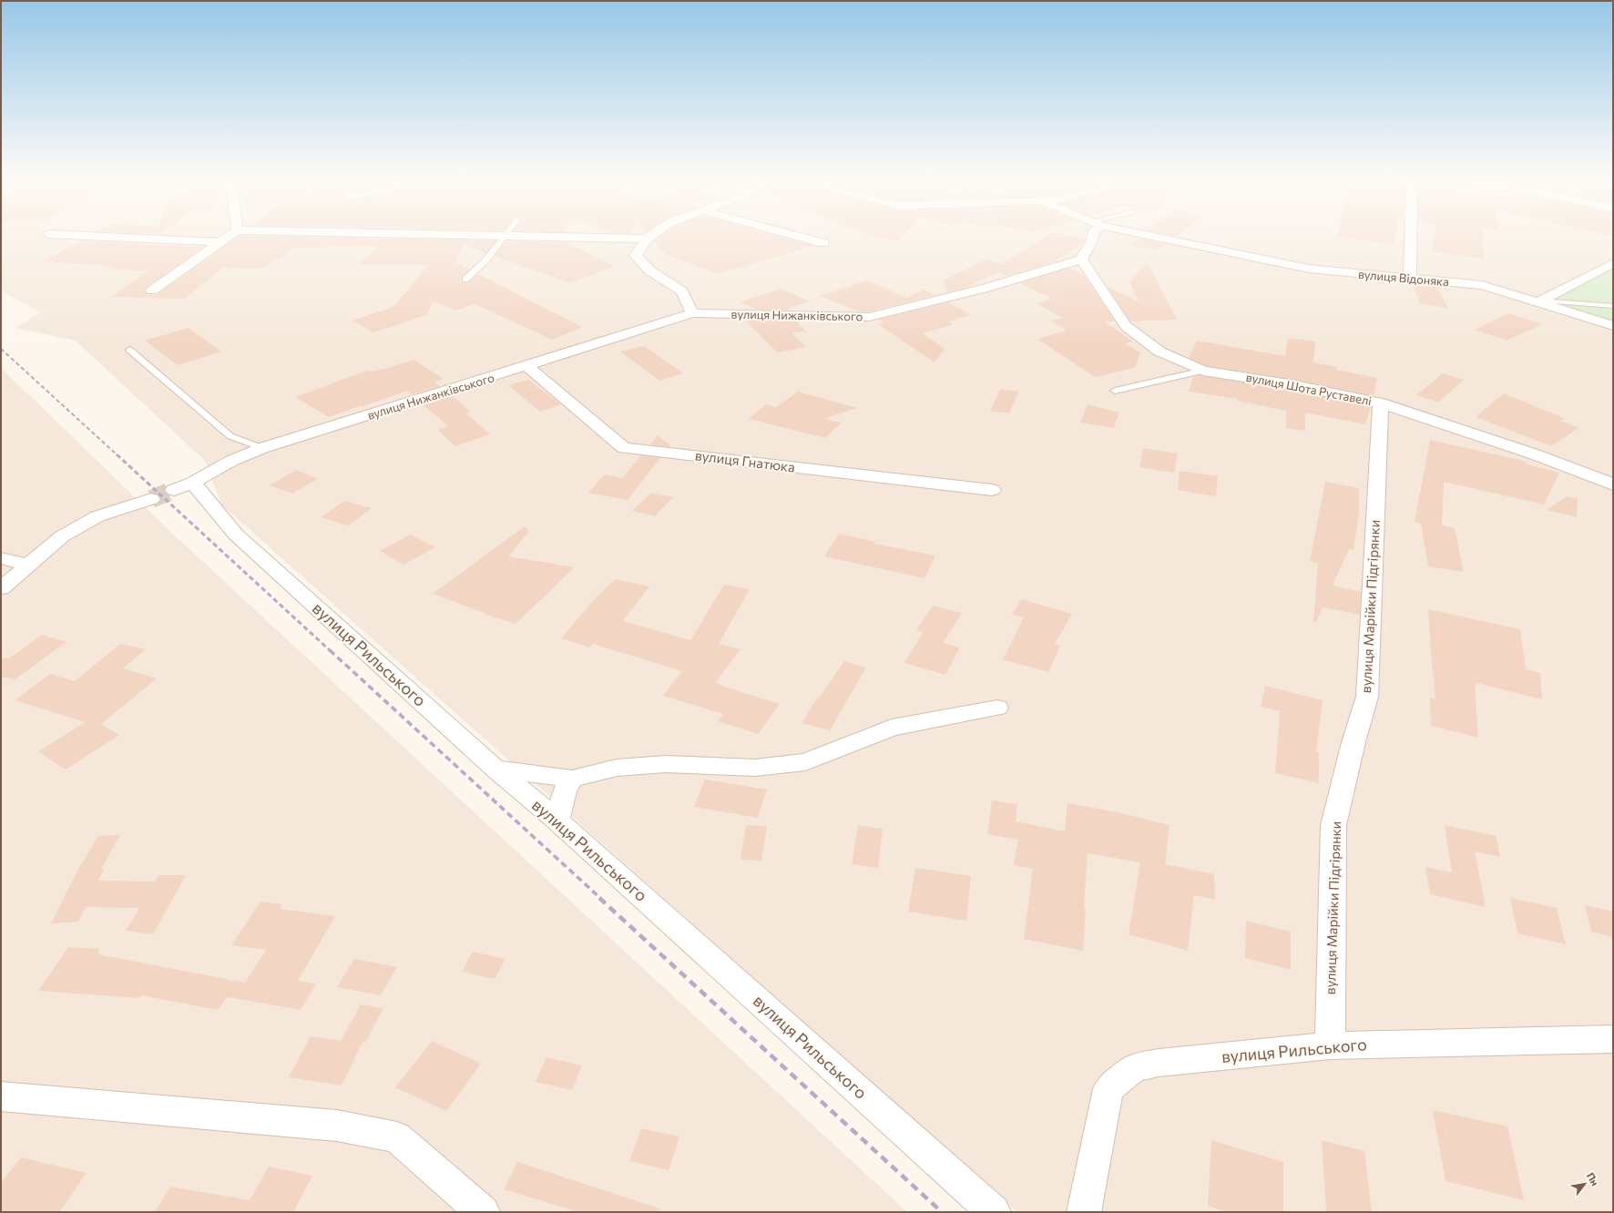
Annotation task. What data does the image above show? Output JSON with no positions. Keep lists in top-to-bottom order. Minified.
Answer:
{"streets":{"street":["вулиця Відоняка","вулиця Нижанківського","вулиця Шота Руставелі","вулиця Гнатюка","вулиця Марійки Підгірянки","вулиця Рильського"]},"crossings":[["вулиця Нижанківського","вулиця Шота Руставелі"],["вулиця Нижанківського","вулиця Гнатюка"],["вулиця Нижанківського","вулиця Рильського"],["вулиця Шота Руставелі","вулиця Марійки Підгірянки"],["вулиця Марійки Підгірянки","вулиця Рильського"]],"north":"top right"}
